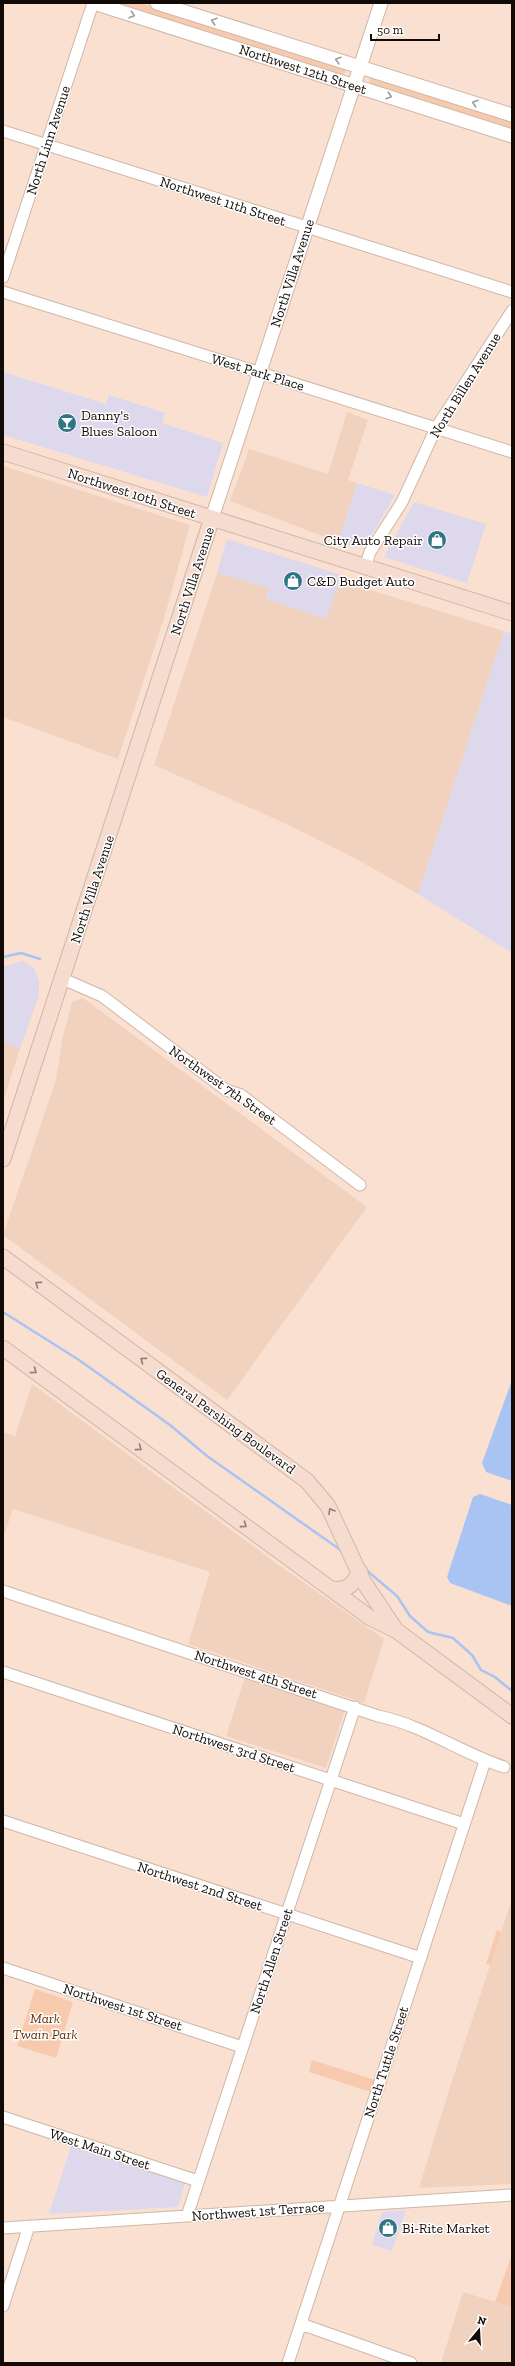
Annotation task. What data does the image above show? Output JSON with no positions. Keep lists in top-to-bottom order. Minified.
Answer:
{"streets":{"main road":["North Villa Avenue","Northwest 10th Street","General Pershing Boulevard"],"street":["Northwest 12th Street","North Linn Avenue","Northwest 11th Street","West Park Place","North Billen Avenue","Northwest 7th Street","Northwest 4th Street","Northwest 3rd Street","Northwest 2nd Street","North Allen Street","Northwest 1st Street","North Tuttle Street","West Main Street","Northwest 1st Terrace"]},"crossings":[["Northwest 12th Street","North Linn Avenue"],["Northwest 12th Street","North Villa Avenue"],["North Linn Avenue","Northwest 11th Street"],["Northwest 11th Street","North Villa Avenue"],["North Villa Avenue","West Park Place"],["North Villa Avenue","Northwest 10th Street"],["North Villa Avenue","Northwest 7th Street"],["West Park Place","North Billen Avenue"],["North Billen Avenue","Northwest 10th Street"],["Northwest 4th Street","North Allen Street"],["Northwest 4th Street","North Tuttle Street"],["Northwest 3rd Street","North Allen Street"],["Northwest 3rd Street","North Tuttle Street"],["Northwest 2nd Street","North Allen Street"],["Northwest 2nd Street","North Tuttle Street"],["North Allen Street","Northwest 1st Street"],["North Allen Street","West Main Street"],["North Allen Street","Northwest 1st Terrace"],["North Tuttle Street","Northwest 1st Terrace"]],"parks":["Mark Twain Park"],"places":{"bar":["Danny's Blues Saloon"],"shop":["City Auto Repair","C&D Budget Auto","Bi-Rite Market"]},"scale_bar":"50 m","north":"top"}
